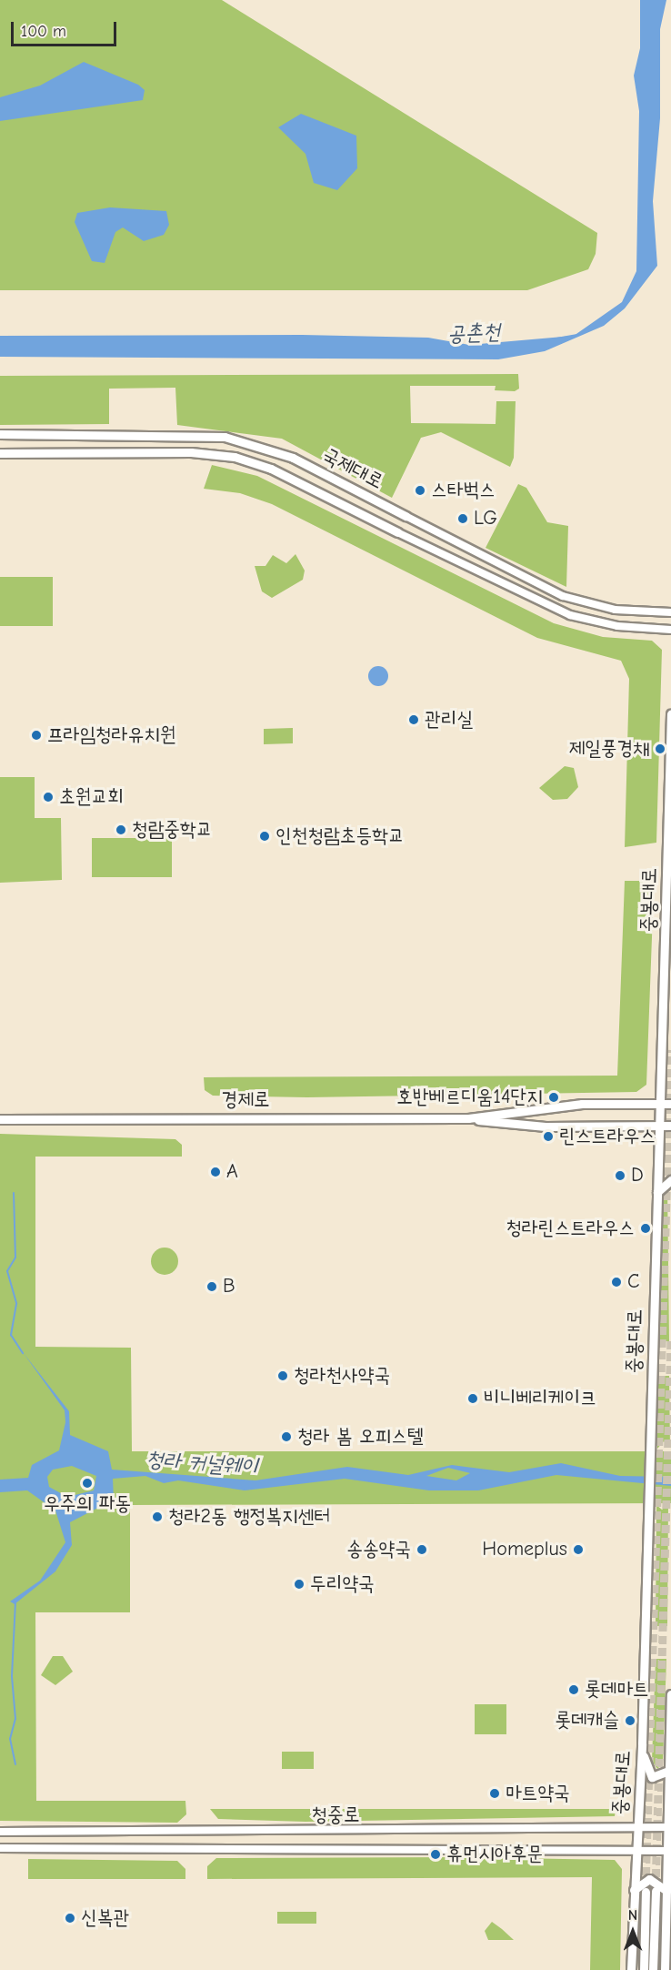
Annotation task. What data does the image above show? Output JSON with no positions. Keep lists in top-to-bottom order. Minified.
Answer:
{"streets":{"main road":["국제대로","중봉대로","경제로"],"street":["청중로"]},"crossings":[["중봉대로","경제로"],["중봉대로","청중로"]],"water":["공촌천","청라 커널웨이"],"places":["스타벅스","LG","관리실","프라임청라유치원","제일풍경채","초원교회","청람중학교","인천청람초등학교","호반베르디움14단지","린스트라우스","A","D","청라린스트라우스","C","B","청라천사약국","비니베리케이크","청라 봄 오피스텔","우주의 파동","청라2동 행정복지센터","송송약국","Homeplus","두리약국","롯데마트","롯데캐슬","마트약국","휴먼시아후문","신복관"],"scale_bar":"100 m","north":"top"}
